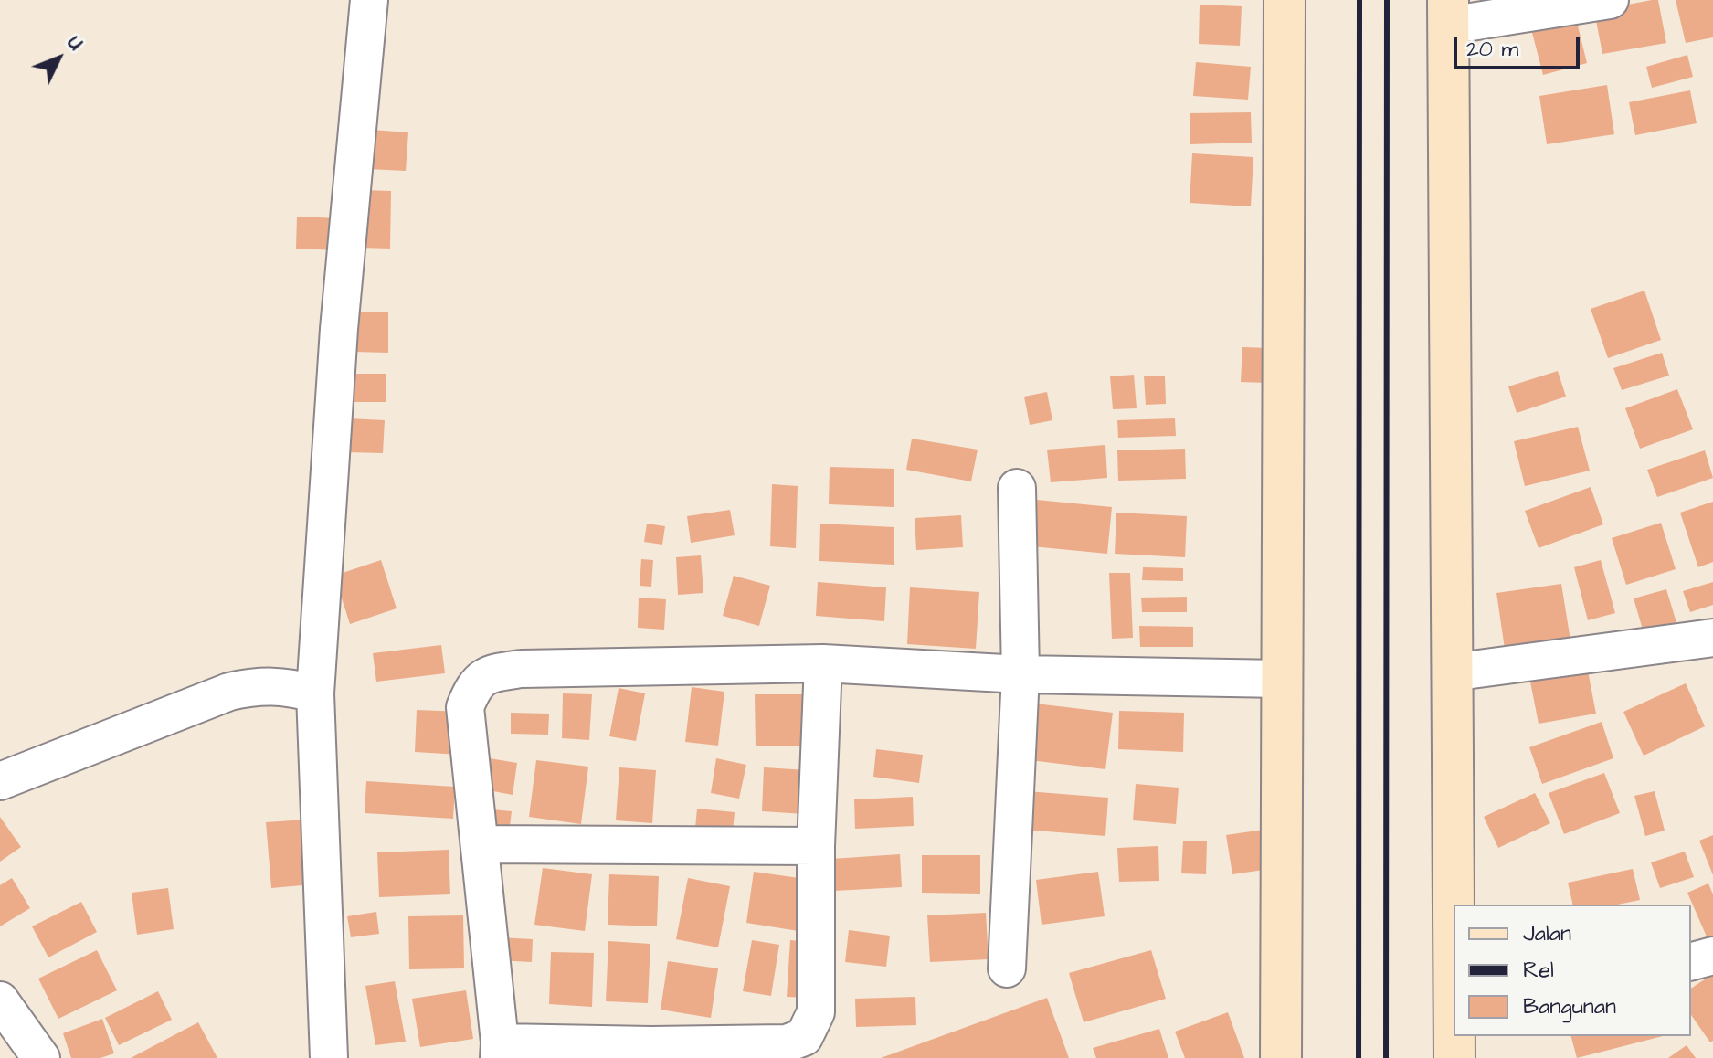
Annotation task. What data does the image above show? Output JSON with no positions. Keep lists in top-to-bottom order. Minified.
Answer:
{"legend":["Jalan","Rel","Bangunan"],"scale_bar":"20 m","north":"top right"}
